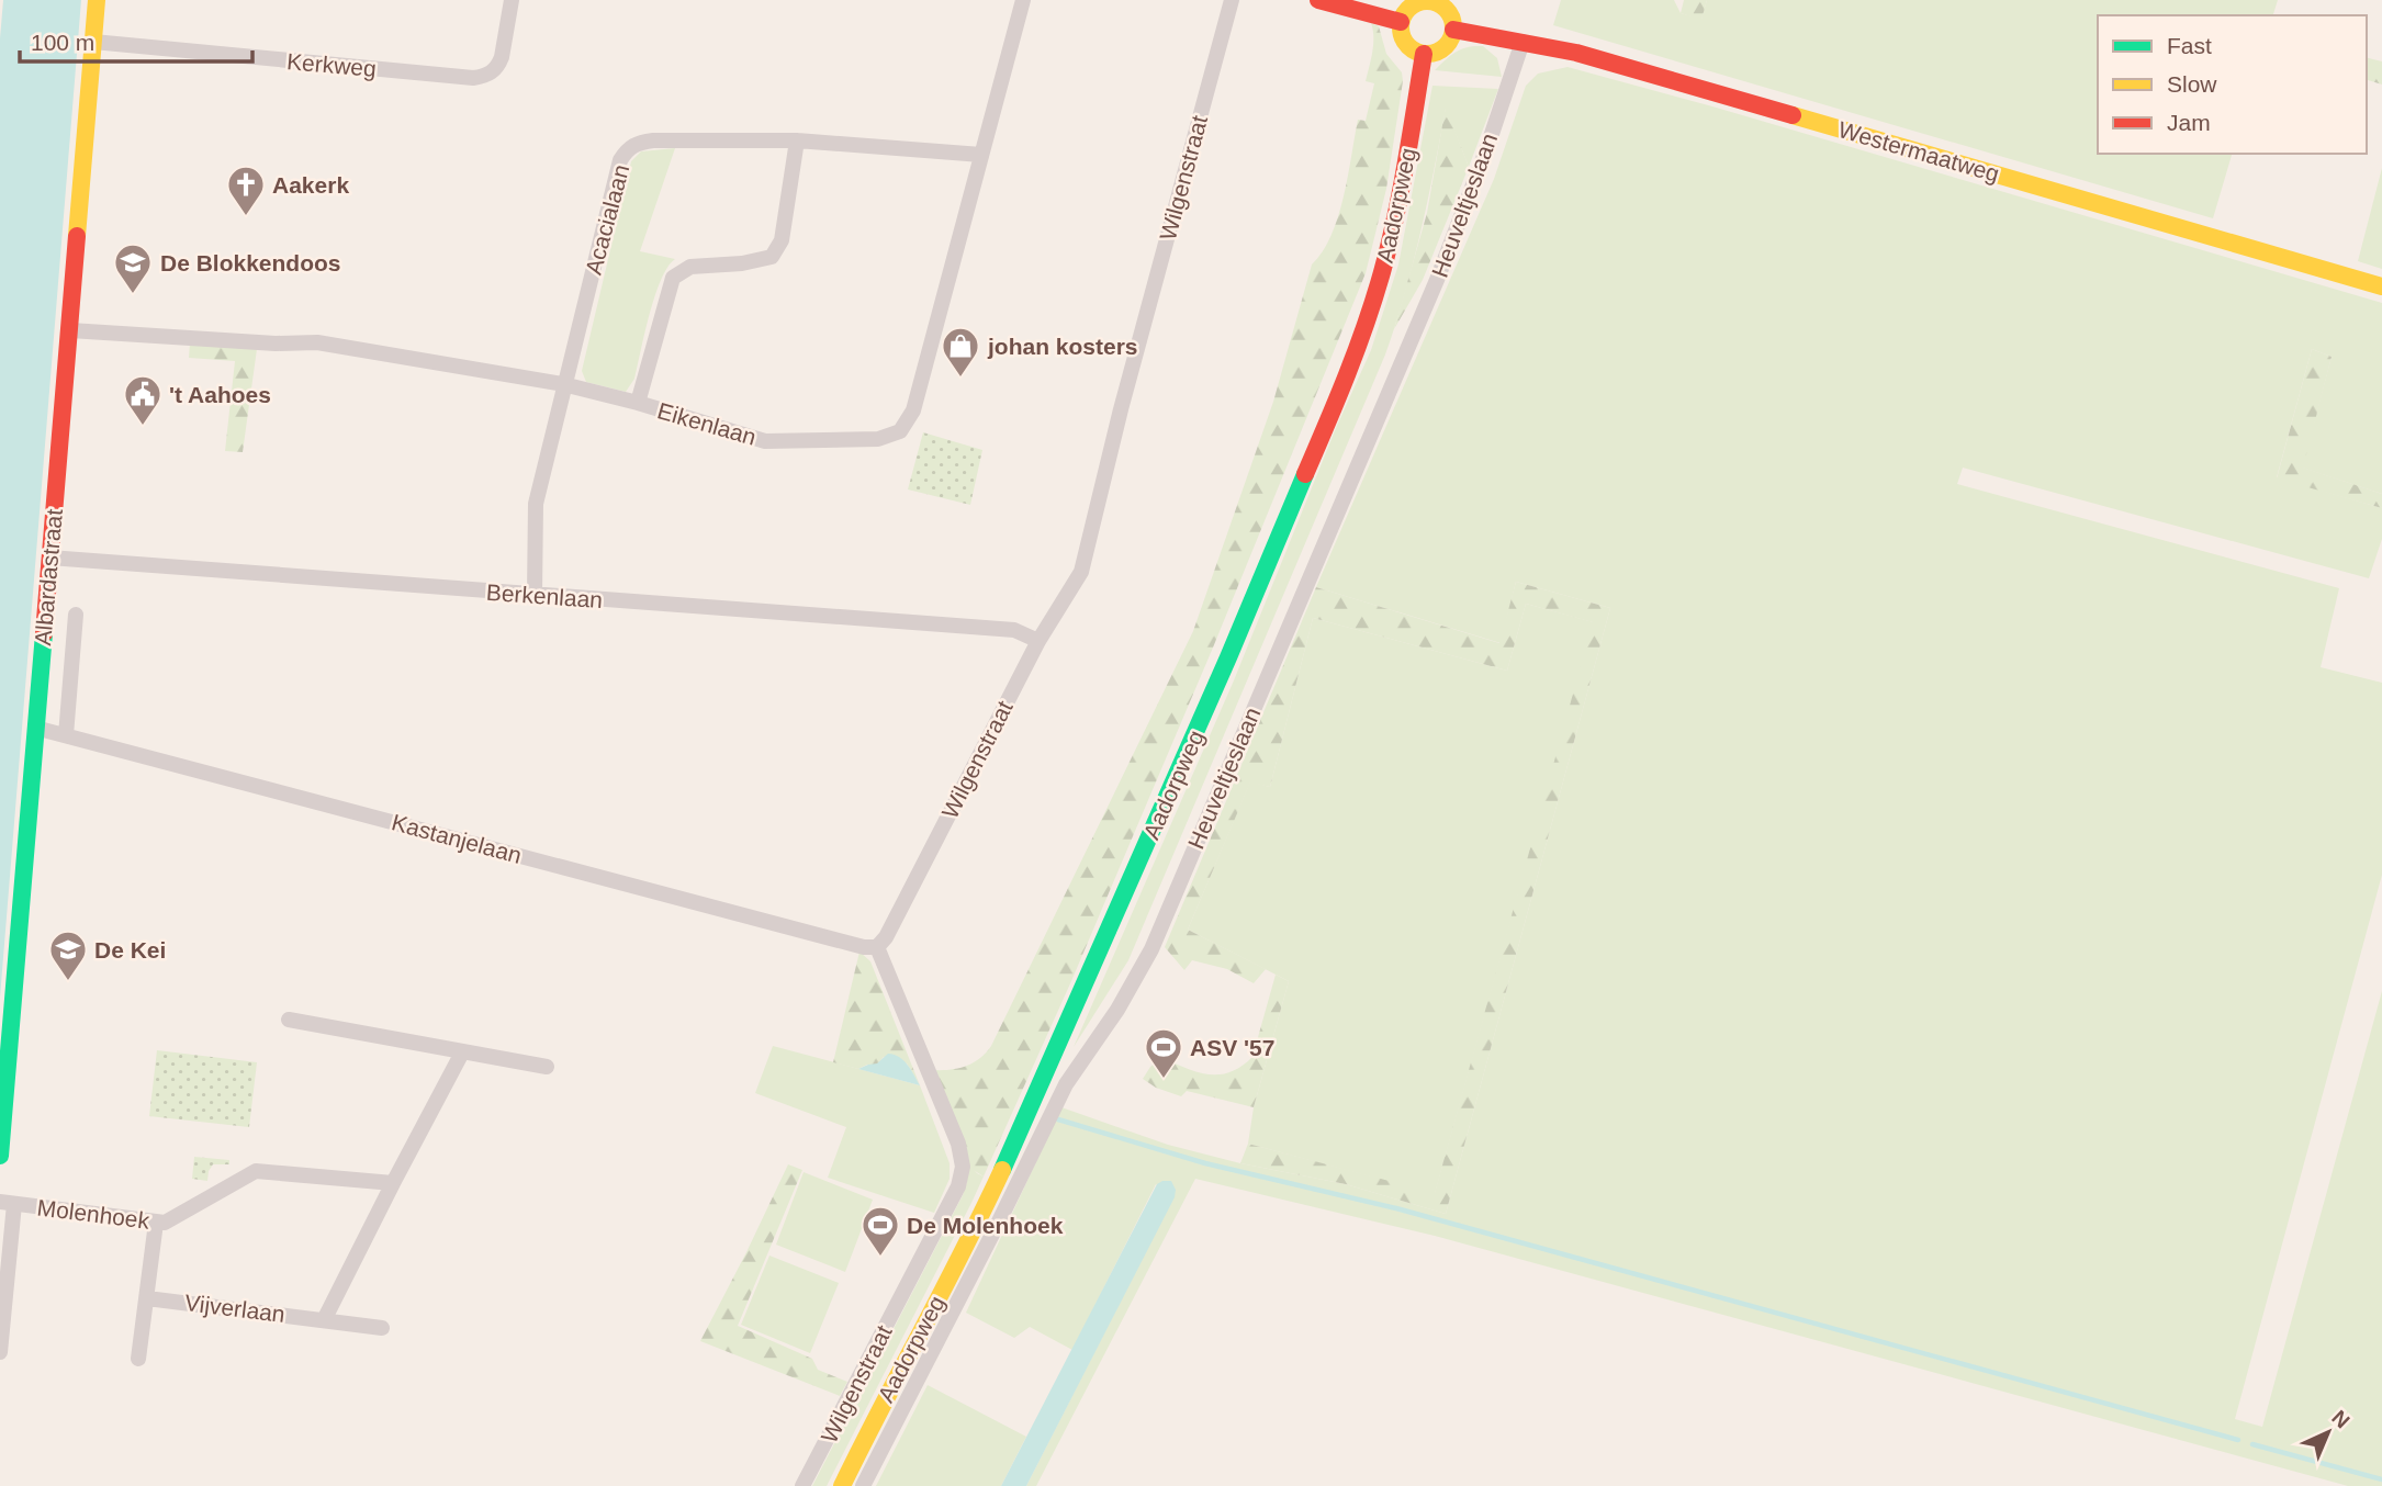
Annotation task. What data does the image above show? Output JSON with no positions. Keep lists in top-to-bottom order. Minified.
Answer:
{"streets":{"street":["Kerkweg","Westermaatweg","Wilgenstraat","Aadorpweg","Heuveltjeslaan","Acacialaan","Eikenlaan","Albardastraat","Berkenlaan","Kastanjelaan","Molenhoek","Vijverlaan"]},"crossings":[["Kerkweg","Albardastraat"],["Westermaatweg","Aadorpweg"],["Westermaatweg","Heuveltjeslaan"],["Wilgenstraat","Berkenlaan"],["Wilgenstraat","Kastanjelaan"],["Acacialaan","Eikenlaan"],["Acacialaan","Berkenlaan"],["Eikenlaan","Albardastraat"],["Albardastraat","Berkenlaan"],["Albardastraat","Kastanjelaan"]],"places":{"church":["Aakerk"],"school or university":["De Blokkendoos","De Kei"],"shop":["johan kosters"],"public building":["'t Aahoes"],"sports":["ASV '57","De Molenhoek"]},"legend":["Fast","Slow","Jam"],"scale_bar":"100 m","north":"top right"}
